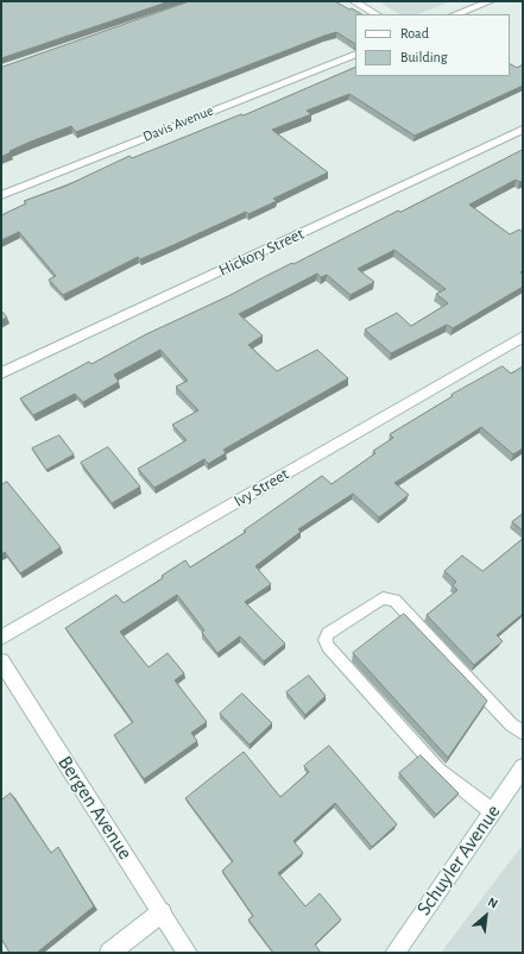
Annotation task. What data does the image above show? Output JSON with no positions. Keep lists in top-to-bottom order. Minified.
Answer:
{"streets":{"street":["Davis Avenue","Hickory Street","Ivy Street","Bergen Avenue","Schuyler Avenue"]},"legend":["Road","Building"],"north":"top right"}
